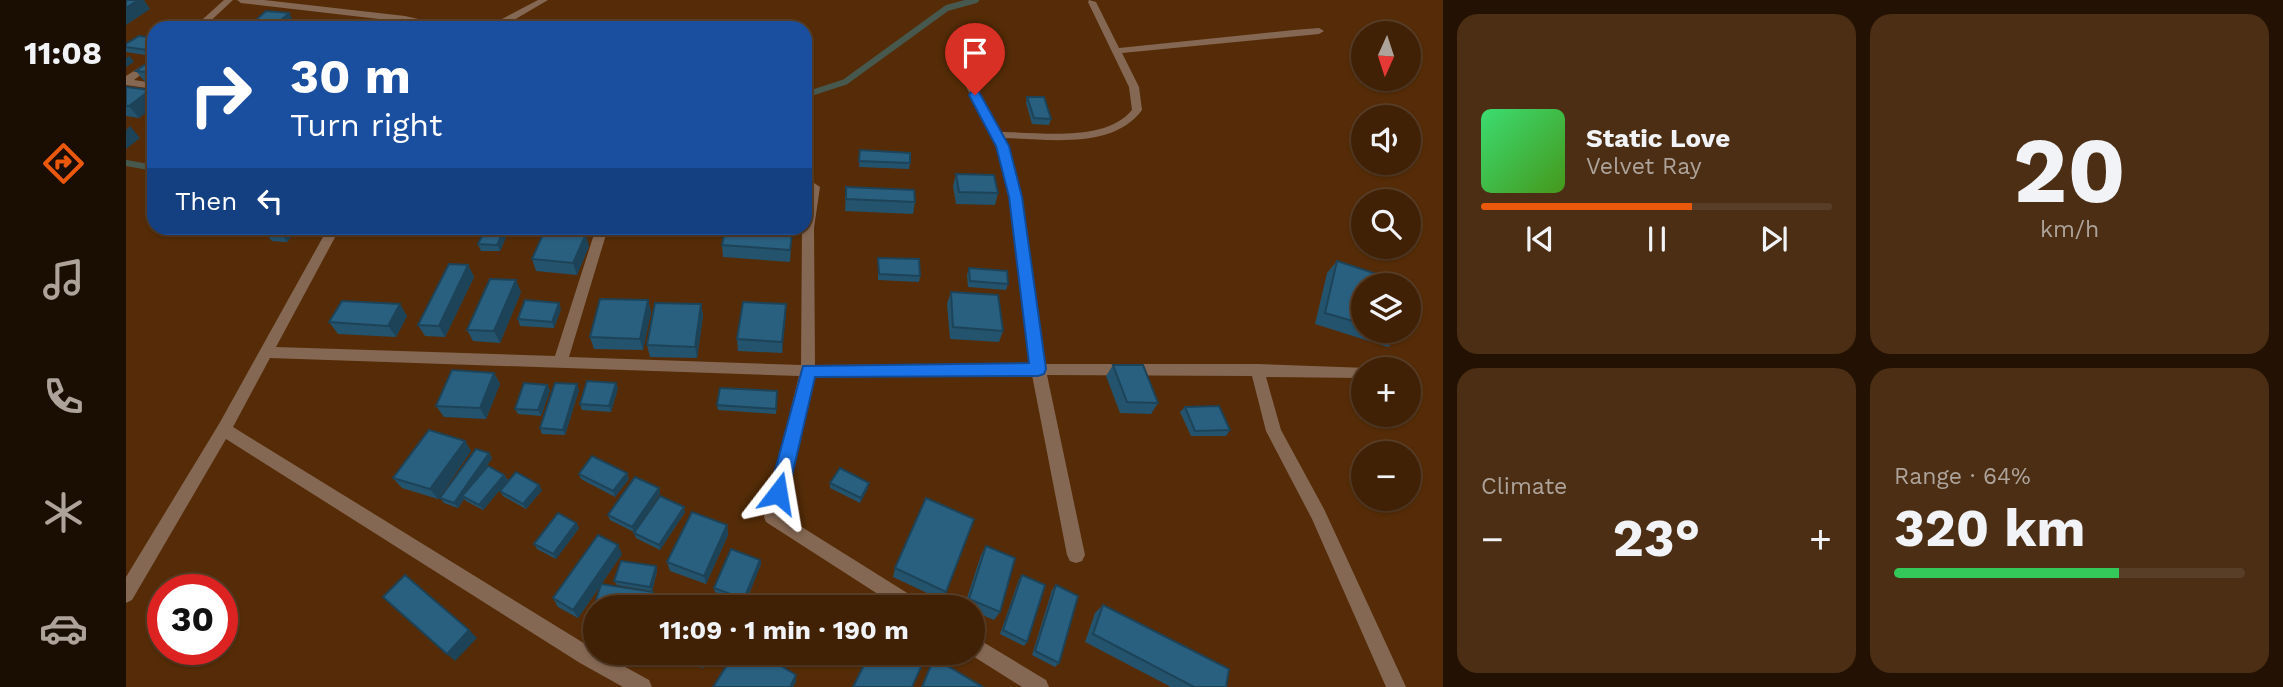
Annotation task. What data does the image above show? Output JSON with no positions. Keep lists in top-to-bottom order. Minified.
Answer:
{"north":"bottom","page":{"tabs":"11:08","tile":[["20","km/h"],"Climate",["Range · 64%","320 km"]],"map_buttons":["+","−"],"turn":["30 m","Turn right"],"song":["Static Love","Velvet Ray"],"then":"Then","heat":["−","23°","+"],"limit":"30","trip":"11:09 · 1 min · 190 m"}}
